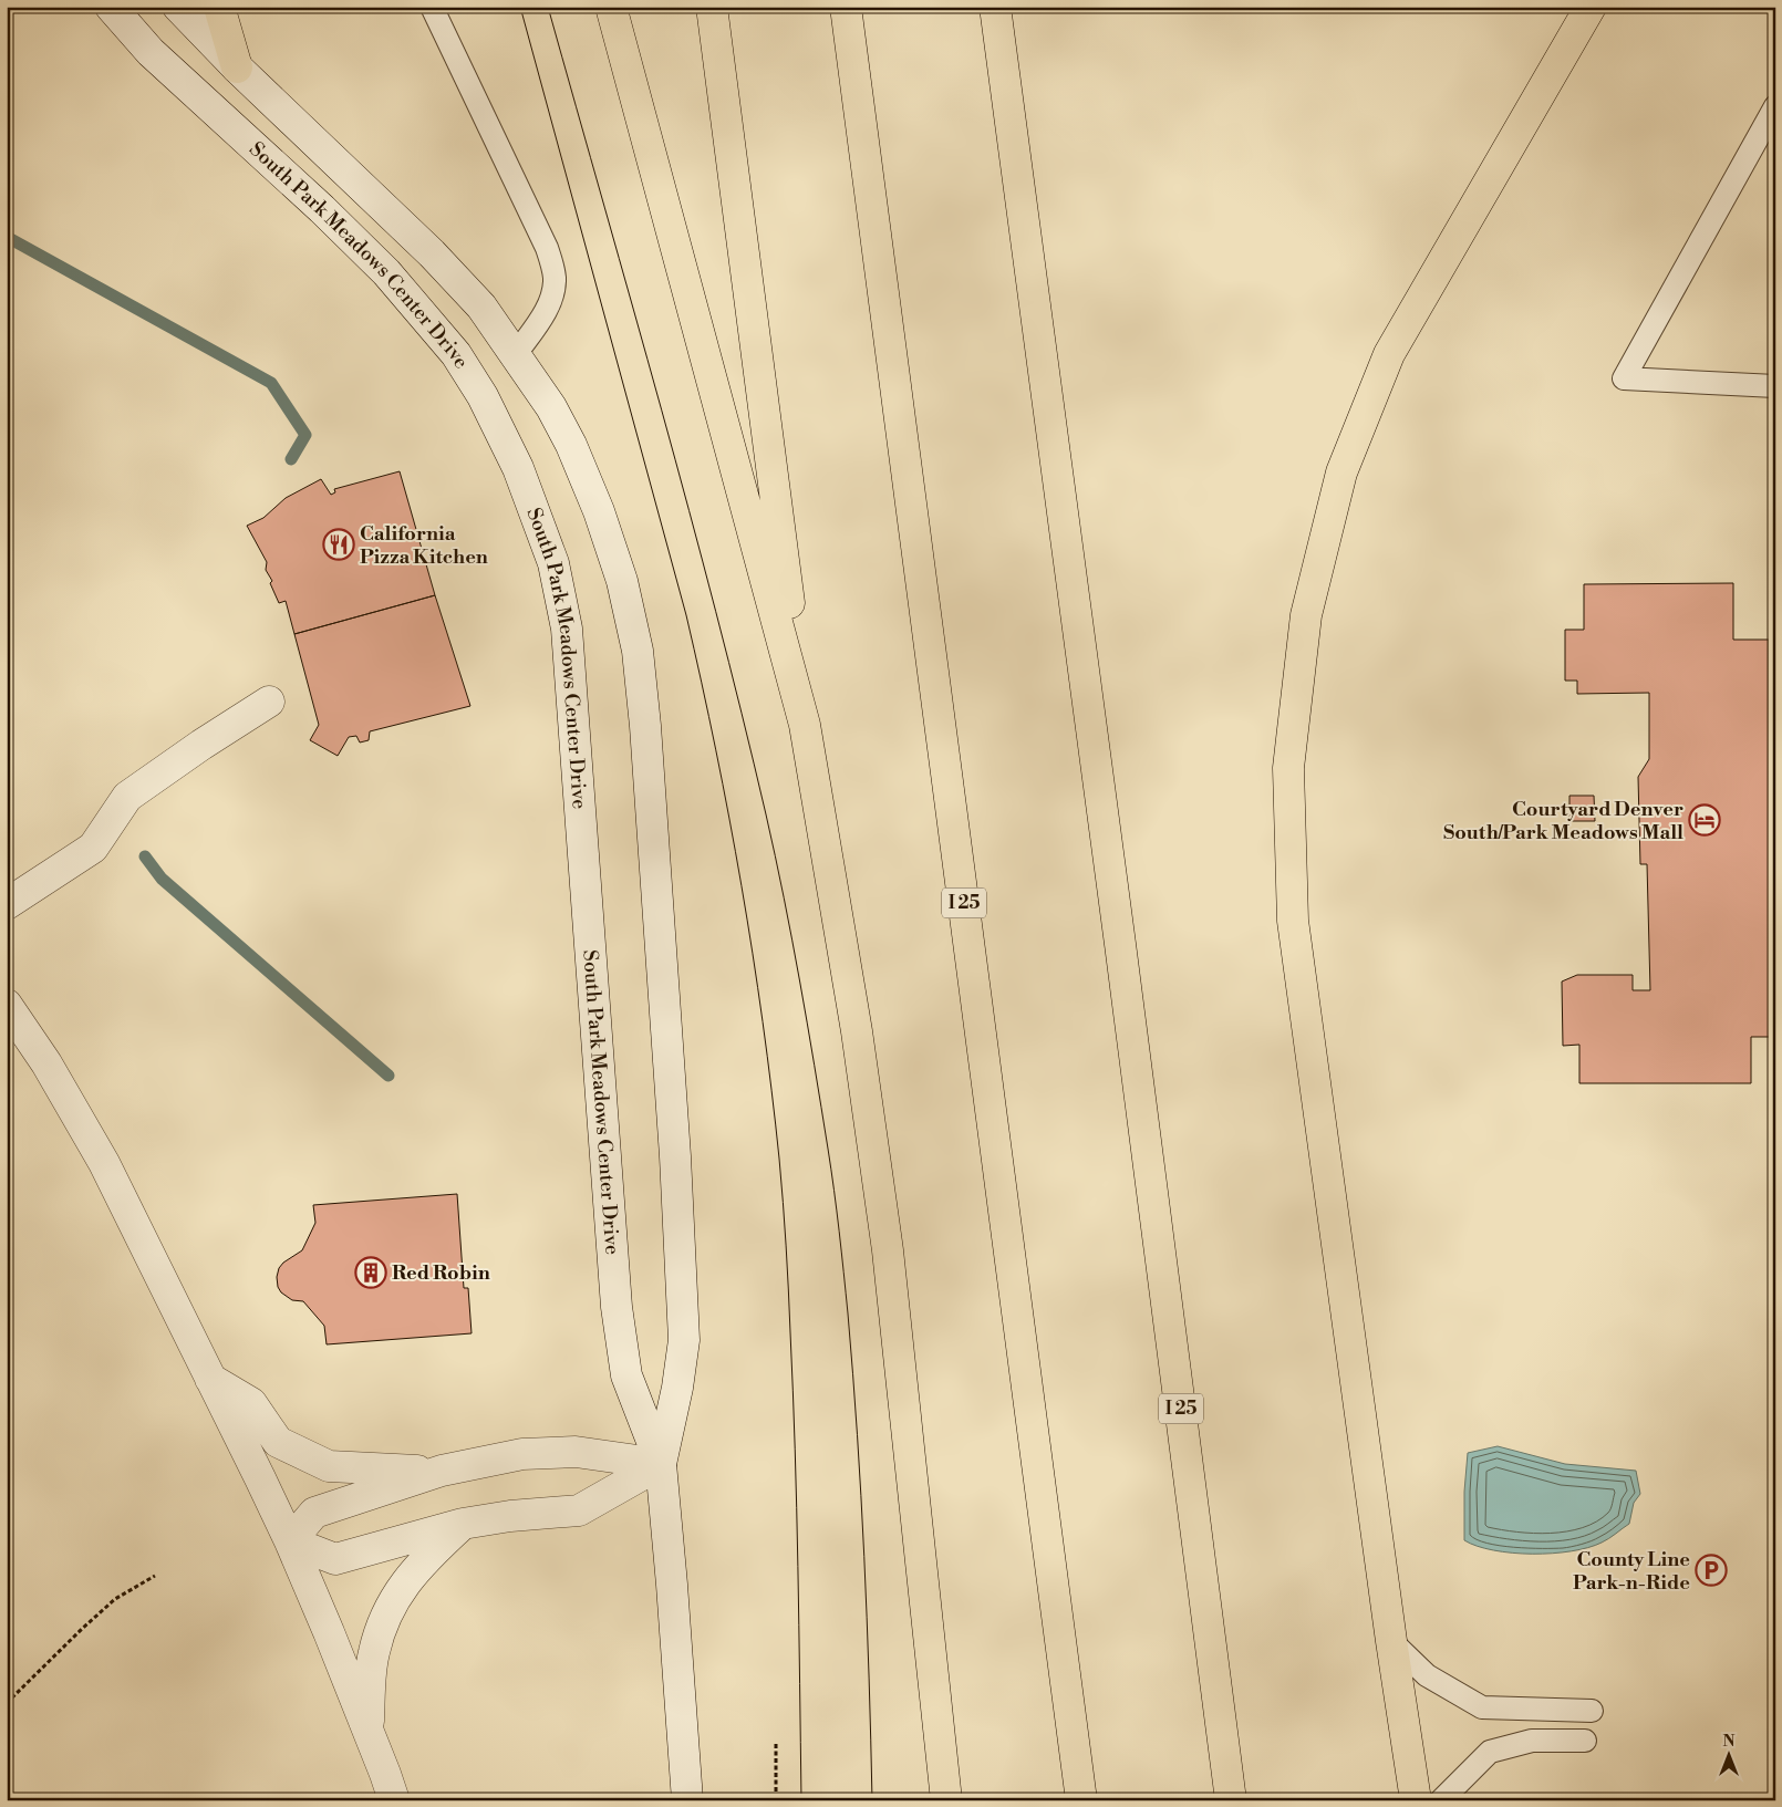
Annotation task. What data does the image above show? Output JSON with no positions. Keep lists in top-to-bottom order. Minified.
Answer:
{"streets":{"highway":["I 25"],"main road":["South Park Meadows Center Drive"]},"places":{"restaurant":["California Pizza Kitchen"],"hotel":["Courtyard Denver South/Park Meadows Mall"],"building":["Red Robin"],"parking":["County Line Park-n-Ride"]},"north":"top"}
